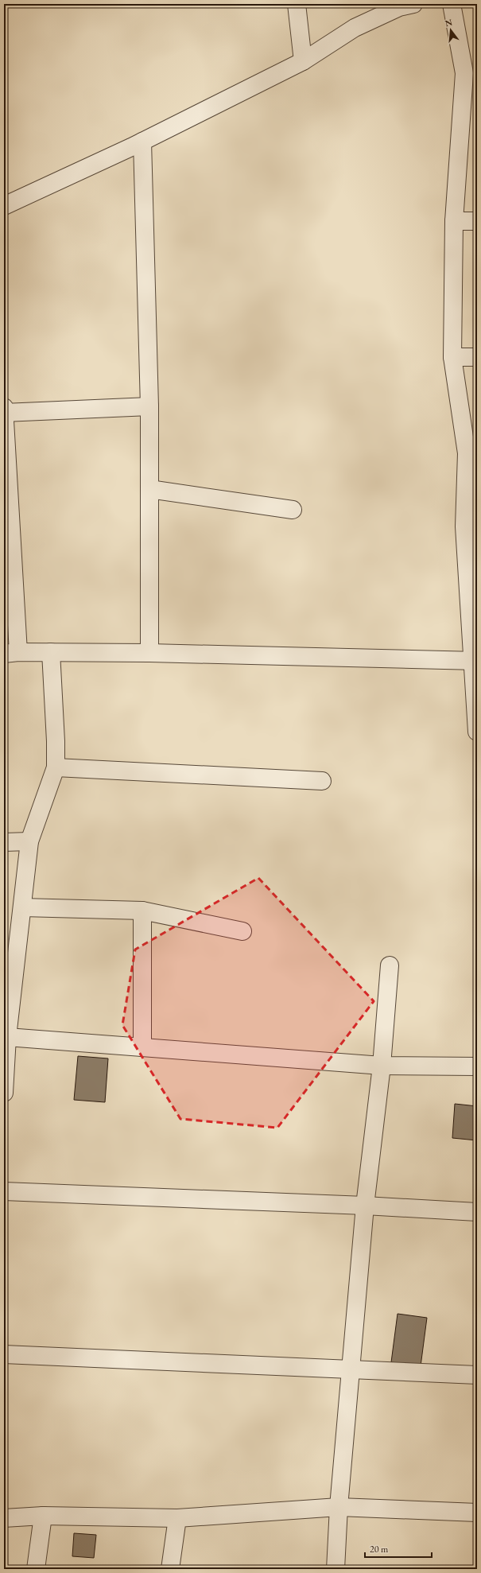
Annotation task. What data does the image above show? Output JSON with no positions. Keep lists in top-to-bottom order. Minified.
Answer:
{"scale_bar":"20 m","north":"top"}
